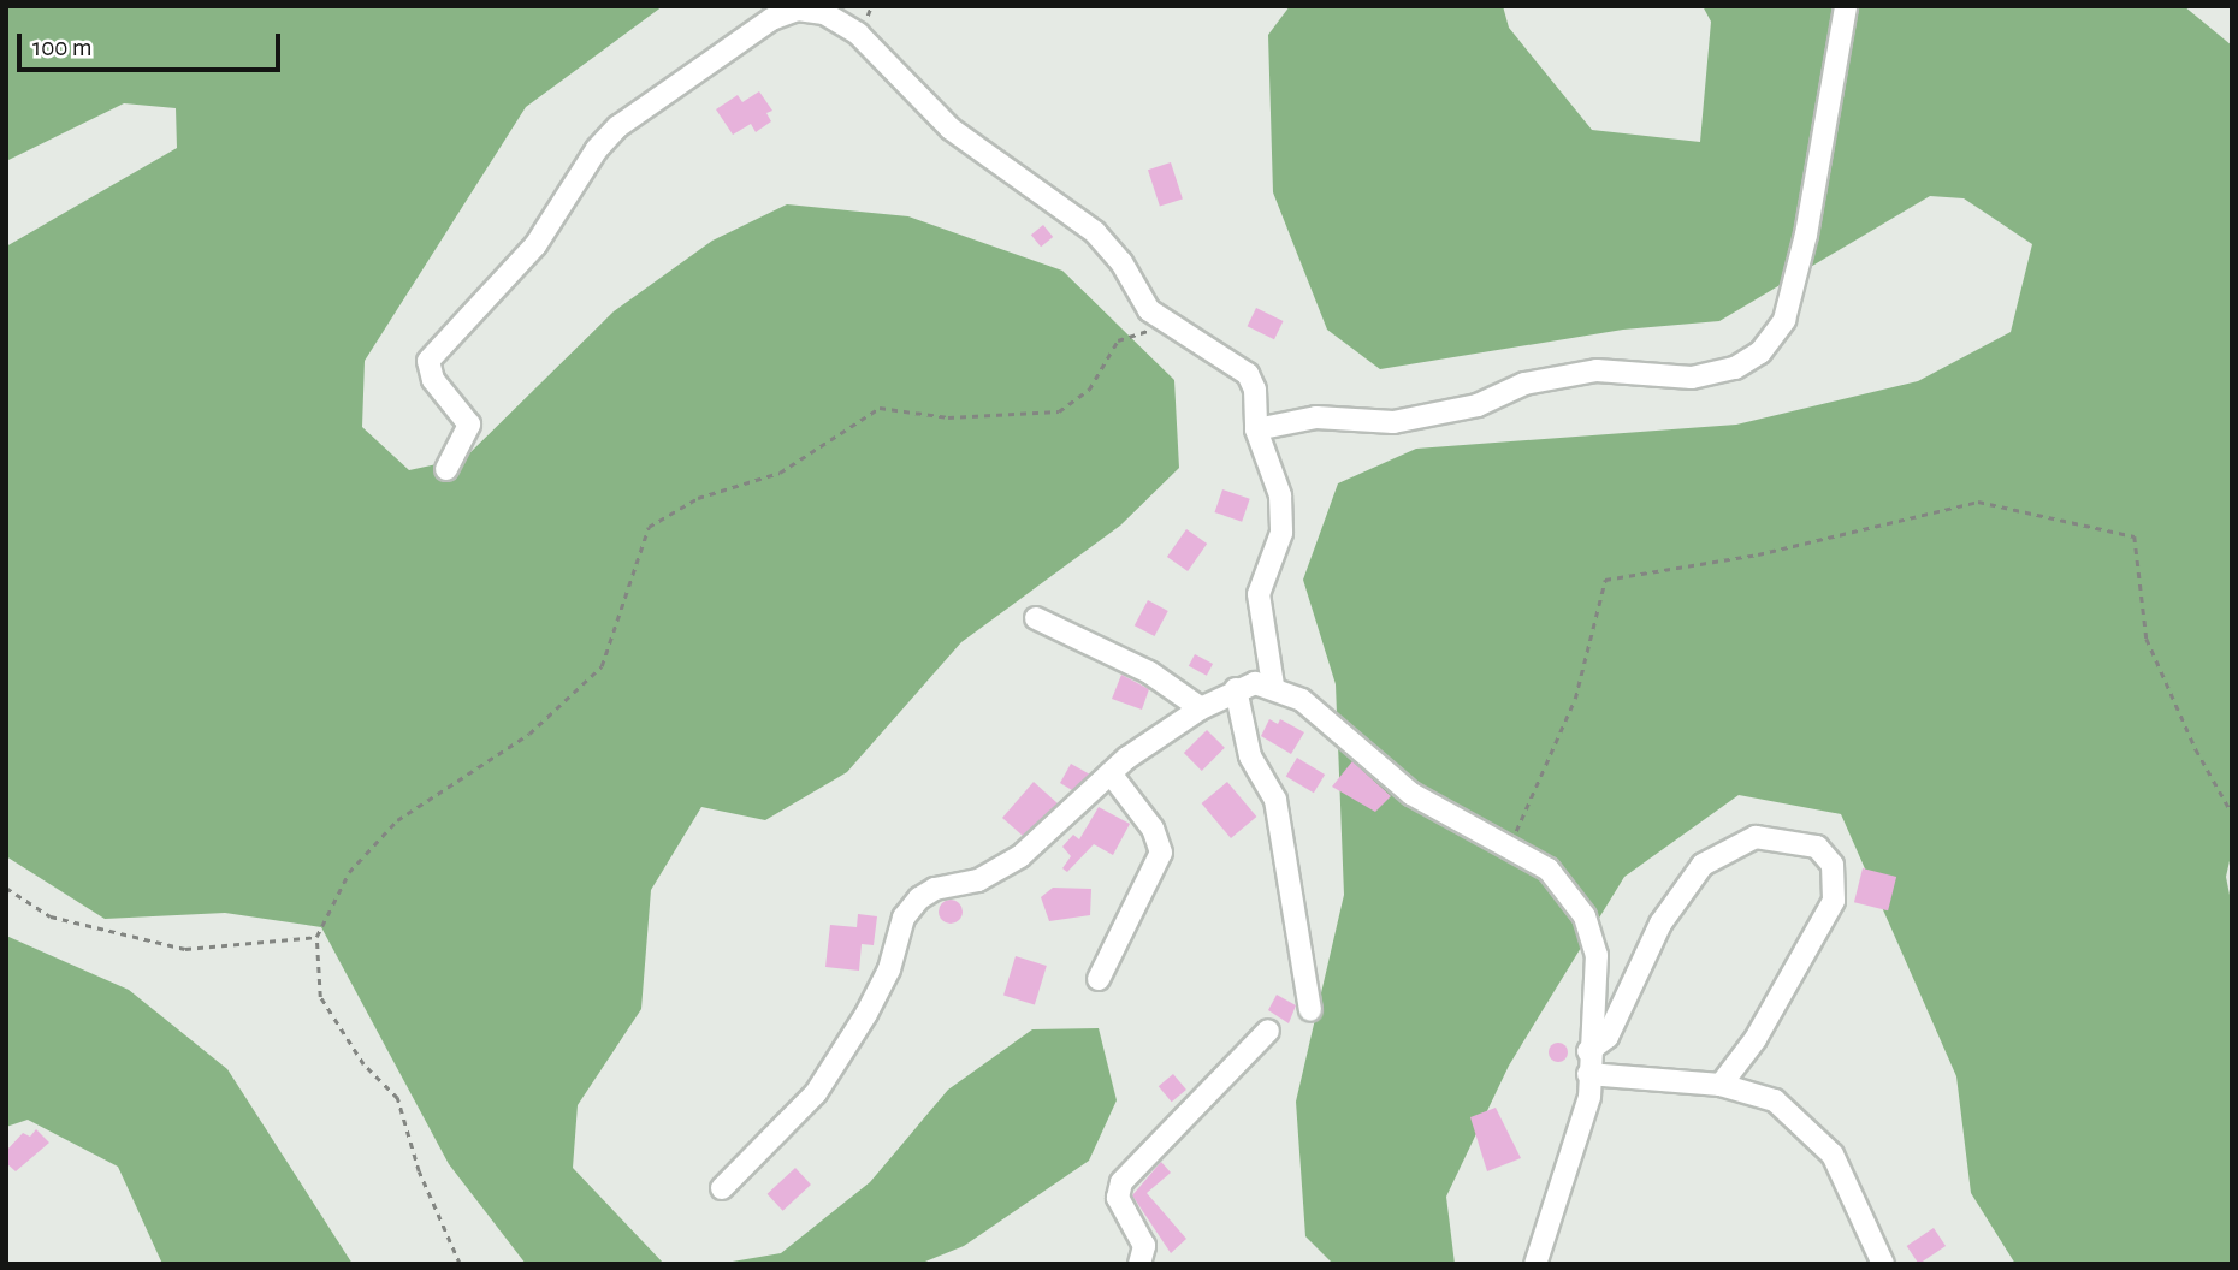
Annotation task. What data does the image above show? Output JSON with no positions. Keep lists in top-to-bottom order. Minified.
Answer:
{"scale_bar":"100 m"}
